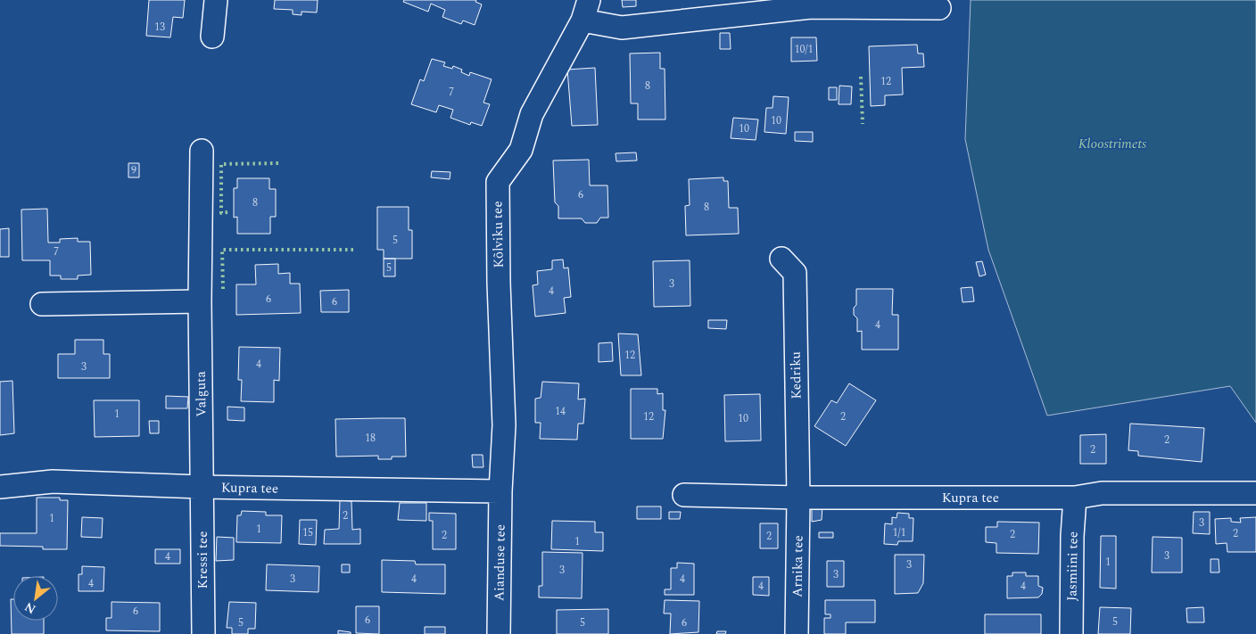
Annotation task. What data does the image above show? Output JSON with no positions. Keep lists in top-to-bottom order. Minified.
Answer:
{"streets":{"street":["Kõlviku tee","Kedriku","Valguta","Kupra tee","Kressi tee","Aianduse tee","Arnika tee","Jasmiini tee"]},"crossings":[["Kõlviku tee","Kupra tee"],["Kõlviku tee","Aianduse tee"],["Kedriku","Kupra tee"],["Kedriku","Arnika tee"],["Valguta","Kupra tee"],["Valguta","Kressi tee"],["Kupra tee","Kressi tee"],["Kupra tee","Aianduse tee"],["Kupra tee","Arnika tee"],["Kupra tee","Jasmiini tee"]],"parks":["Kloostrimets"],"house_numbers":["13","10/1","12","8","7","10","10","9","6","8","8","5","7","5","3","4","6","6","4","12","4","3","14","1","12","2","10","18","2","2","2","1","3","1","15","1/1","2","2","2","2","1","3","4","1","3","3","3","3","4","4","4","4","4","6","6","5","5","5","6"],"north":"bottom left"}
